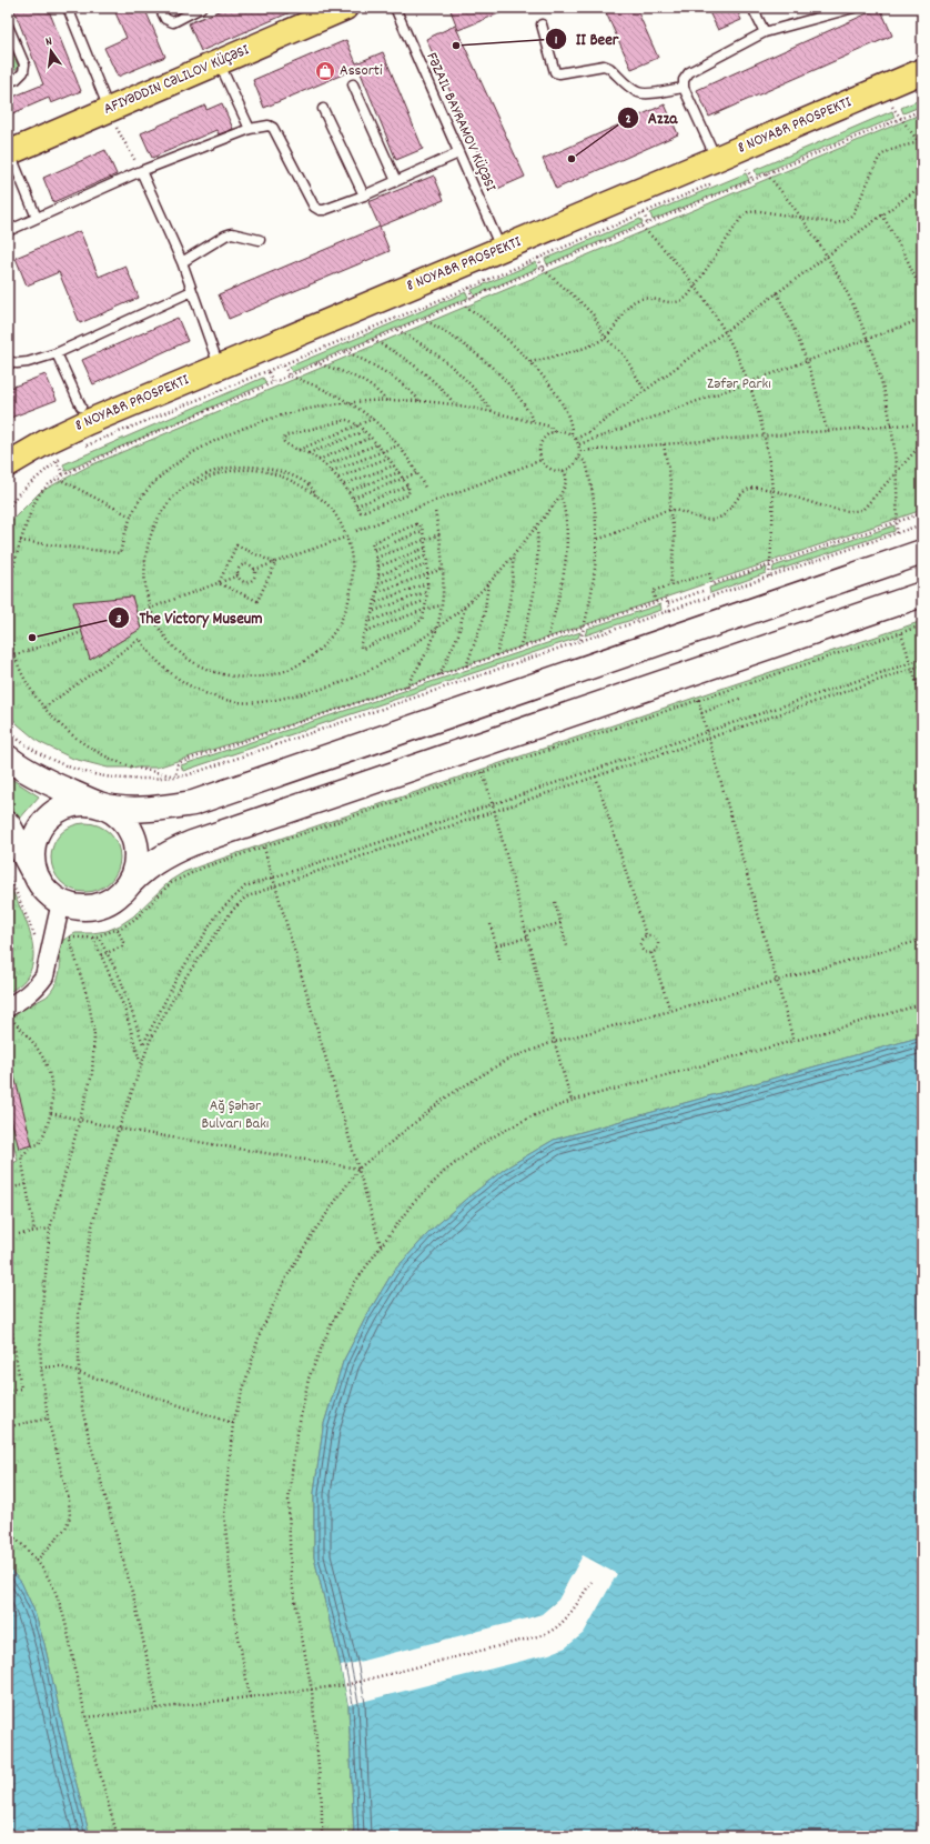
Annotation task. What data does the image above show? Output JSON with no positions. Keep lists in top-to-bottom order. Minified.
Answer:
{"streets":{"highway":["AFIYƏDDIN CƏLILOV KÜÇƏSI","8 NOYABR PROSPEKTI"],"lane":["FƏZAIL BAYRAMOV KÜÇƏSI"]},"crossings":[["FƏZAIL BAYRAMOV KÜÇƏSI","8 NOYABR PROSPEKTI"]],"parks":["Zəfər Parkı","Ağ Şəhər Bulvarı Bakı"],"places":{"other":["II Beer","Azza","The Victory Museum"],"shop":["Assorti"]},"north":"top"}
